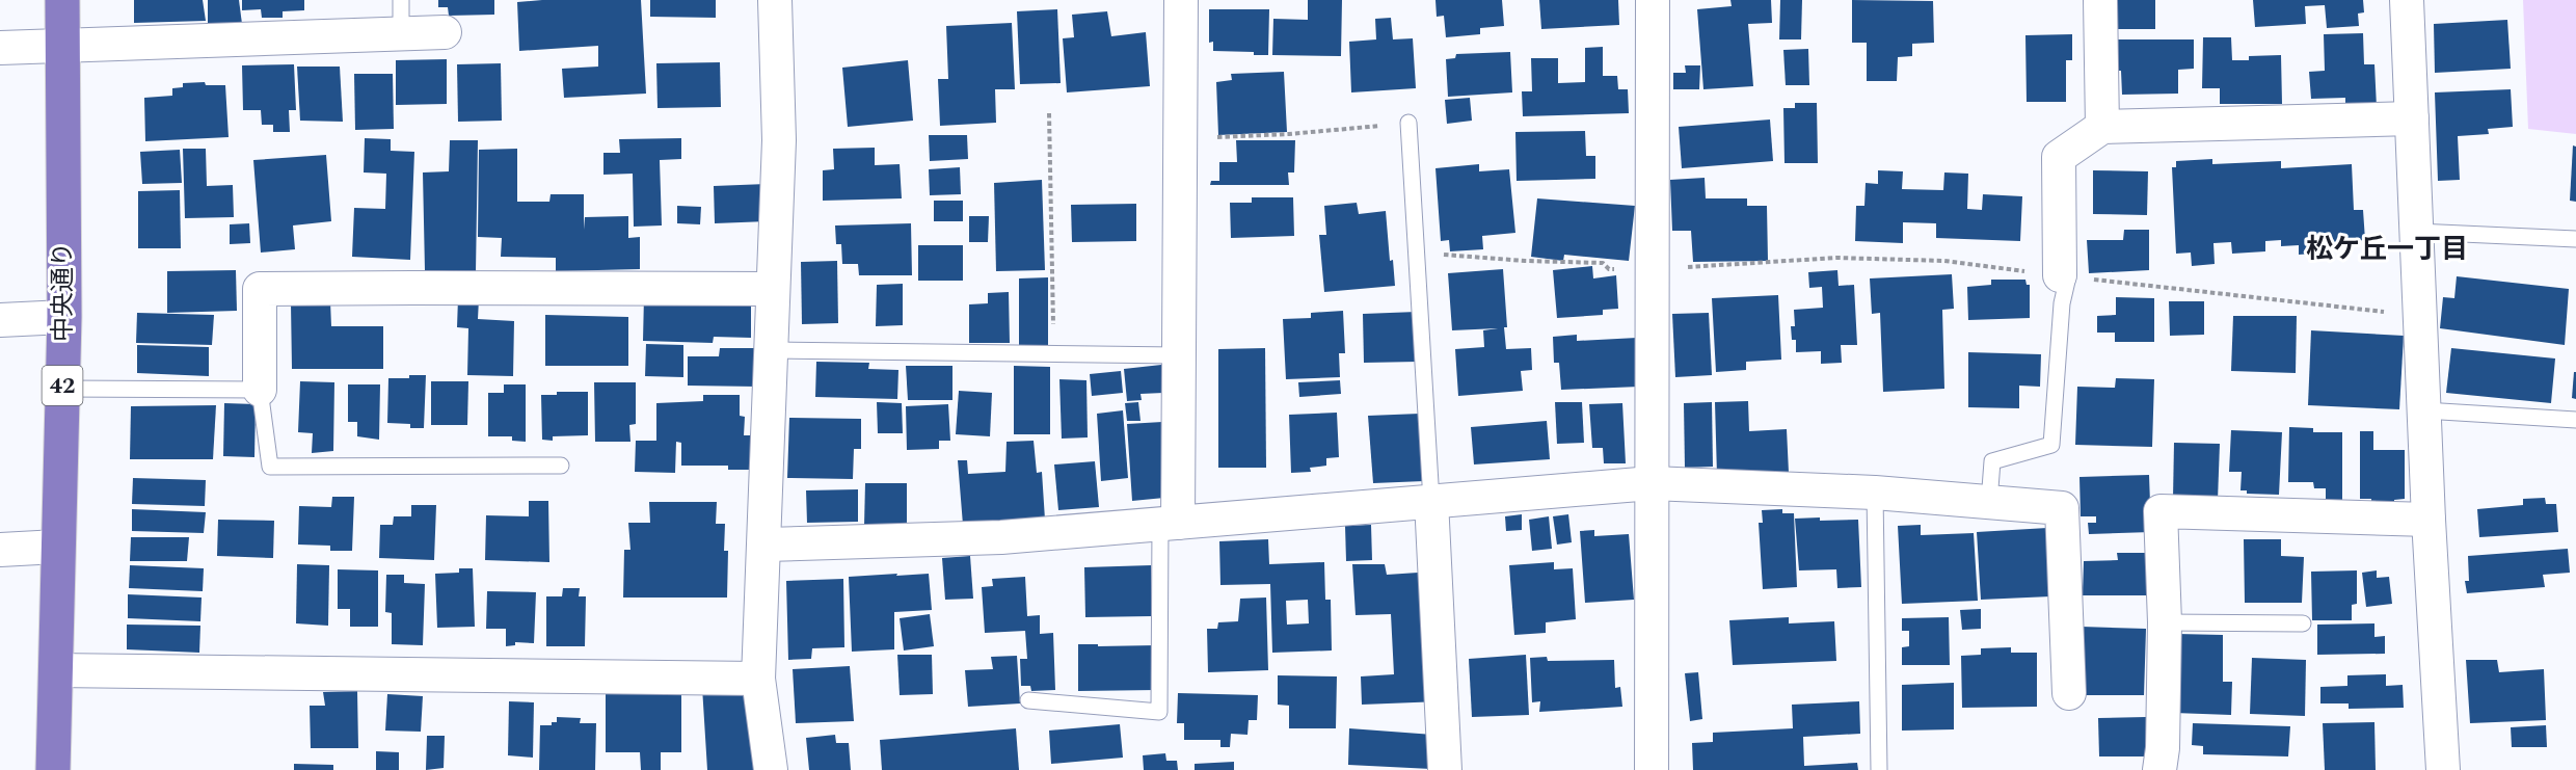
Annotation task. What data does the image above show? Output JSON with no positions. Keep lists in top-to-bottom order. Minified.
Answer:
{"streets":{"highway":["中央通り","42"]},"districts":["松ケ丘一丁目"]}
